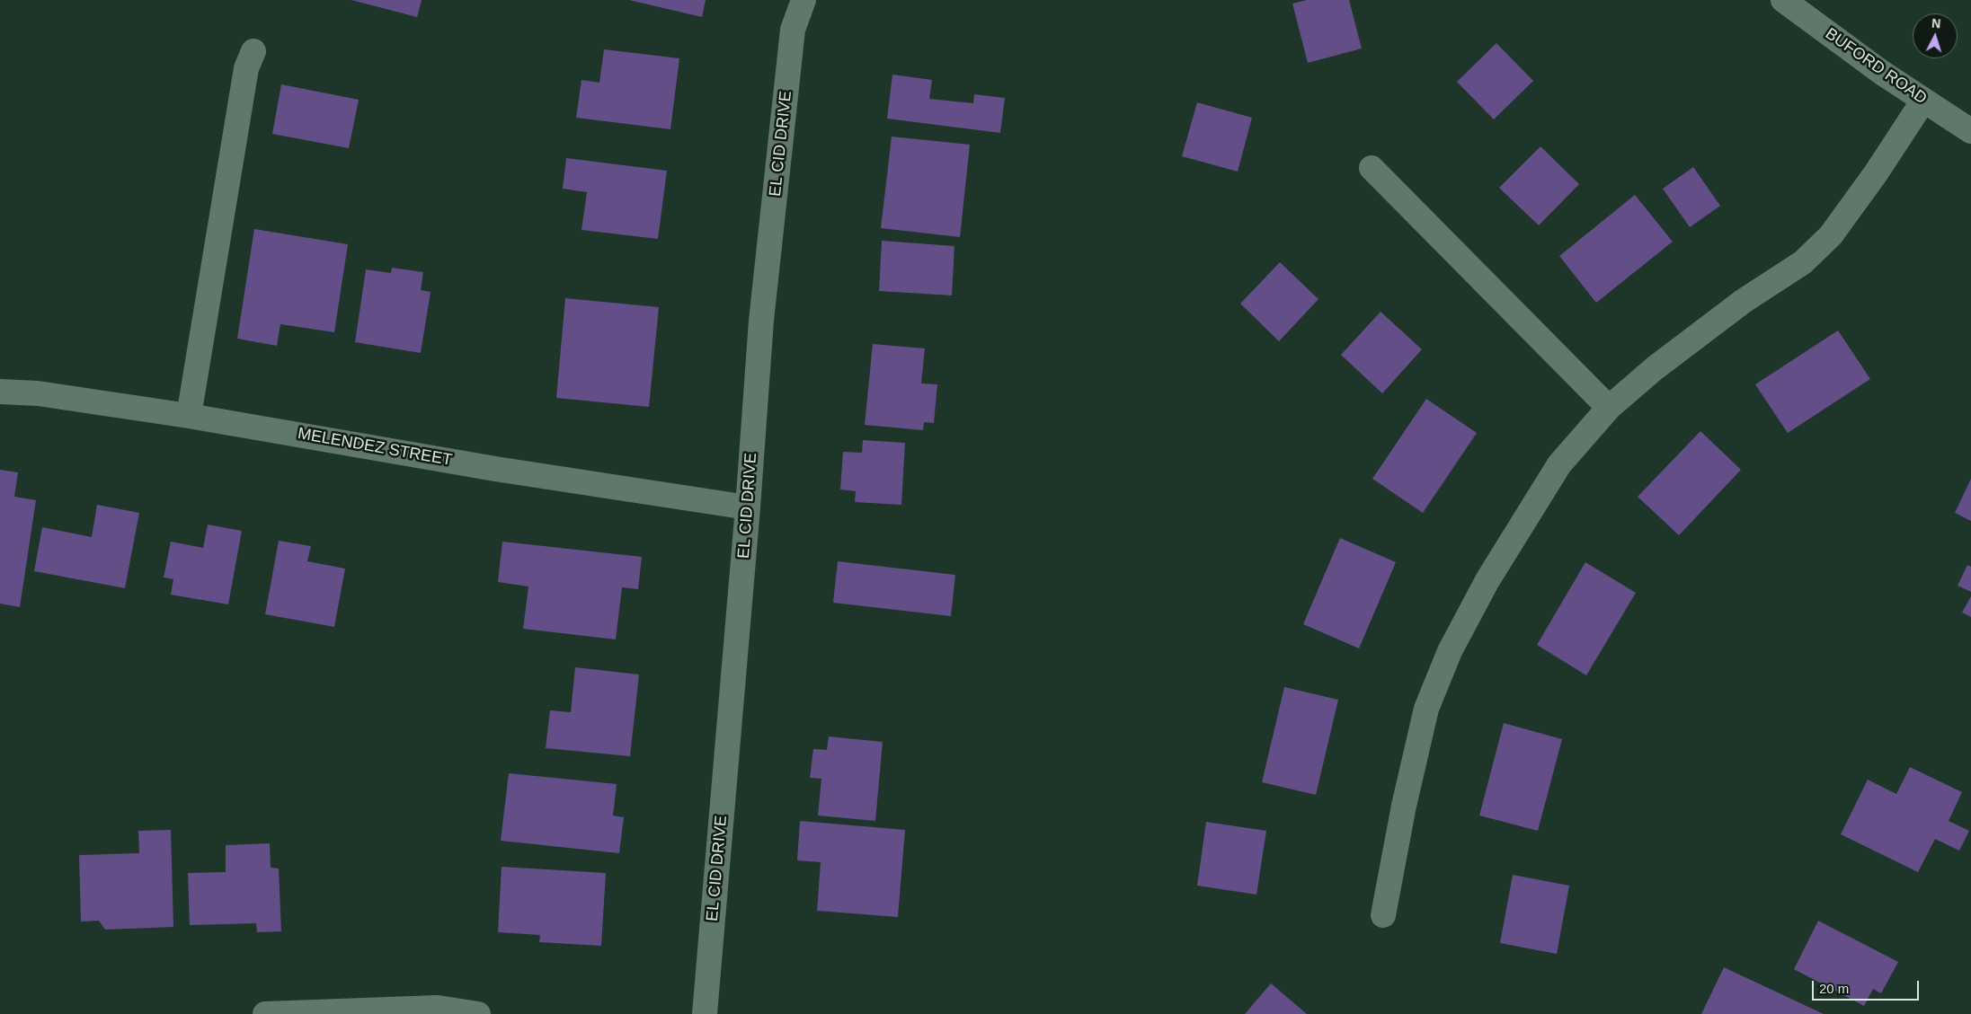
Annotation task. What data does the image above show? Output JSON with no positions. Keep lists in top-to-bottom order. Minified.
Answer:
{"streets":{"street":["BUFORD ROAD","EL CID DRIVE","MELENDEZ STREET"]},"crossings":[["EL CID DRIVE","MELENDEZ STREET"]],"scale_bar":"20 m","north":"top"}
